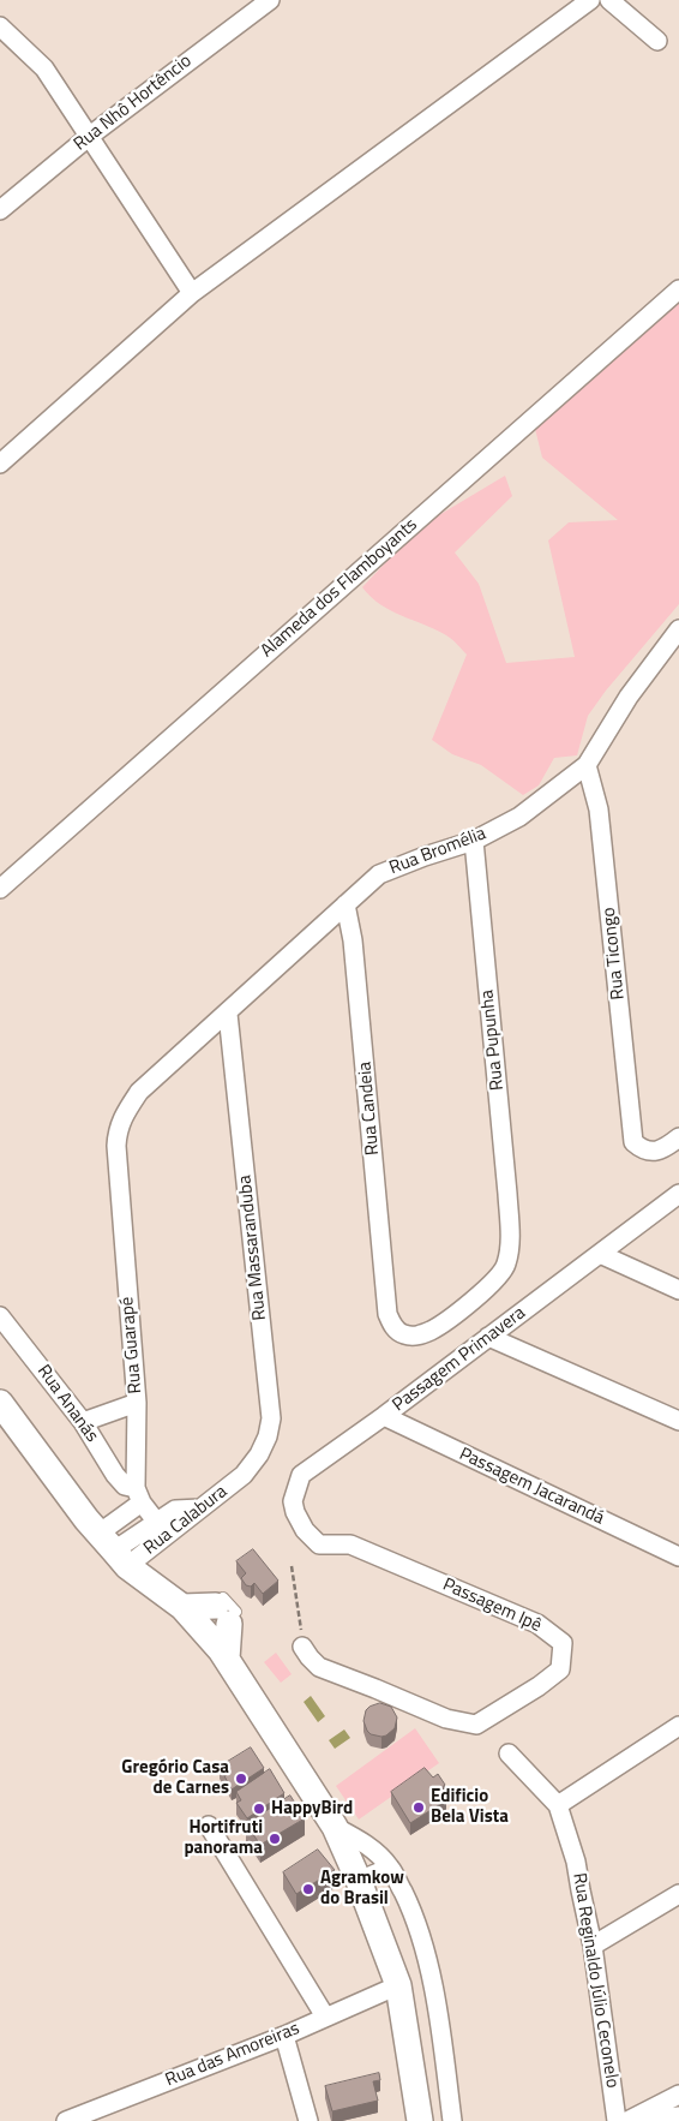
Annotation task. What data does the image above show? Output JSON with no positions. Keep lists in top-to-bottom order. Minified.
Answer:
{"streets":{"street":["Rua Nhô Hortêncio","Alameda dos Flamboyants","Rua Bromélia","Rua Ticongo","Rua Pupunha","Rua Candeia","Rua Massaranduba","Rua Guarapé","Passagem Primavera","Rua Ananás","Passagem Jacarandá","Rua Calabura","Passagem Ipê","Rua Reginaldo Júlio Ceconelo","Rua das Amoreiras"]},"crossings":[["Rua Bromélia","Rua Ticongo"],["Rua Bromélia","Rua Pupunha"],["Rua Bromélia","Rua Candeia"],["Rua Bromélia","Rua Massaranduba"],["Rua Bromélia","Rua Guarapé"],["Rua Pupunha","Rua Candeia"],["Rua Massaranduba","Rua Calabura"],["Rua Guarapé","Rua Ananás"],["Passagem Primavera","Passagem Jacarandá"],["Passagem Primavera","Passagem Ipê"]],"places":["Gregório Casa de Carnes","Edificio Bela Vista","HappyBird","Hortifruti panorama","Agramkow do Brasil"]}
